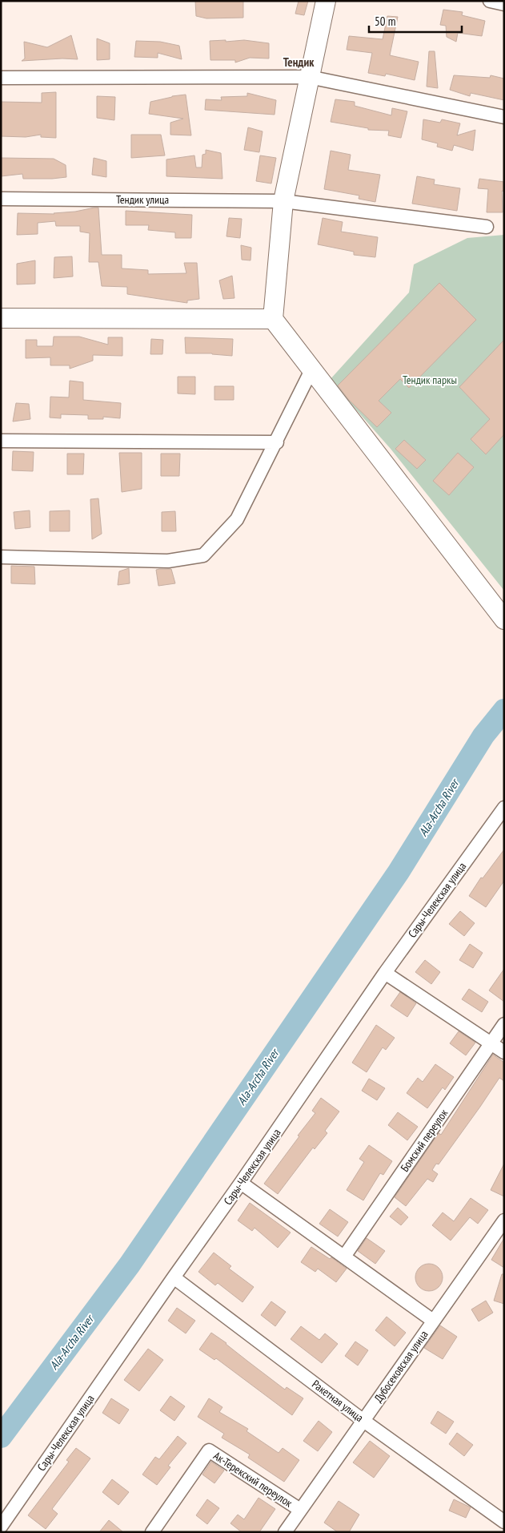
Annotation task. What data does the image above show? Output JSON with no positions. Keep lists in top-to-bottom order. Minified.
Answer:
{"streets":{"street":["Тендик улица","Сары-Челекская улица","Бомский переулок","Дубосековская улица","Ракетная улица","Ак-Терекский переулок"]},"crossings":[["Сары-Челекская улица","Ракетная улица"],["Дубосековская улица","Ракетная улица"],["Дубосековская улица","Ак-Терекский переулок"]],"districts":["Тендик"],"water":["Ala-Archa River"],"parks":["Тендик паркы"],"scale_bar":"50 m"}
